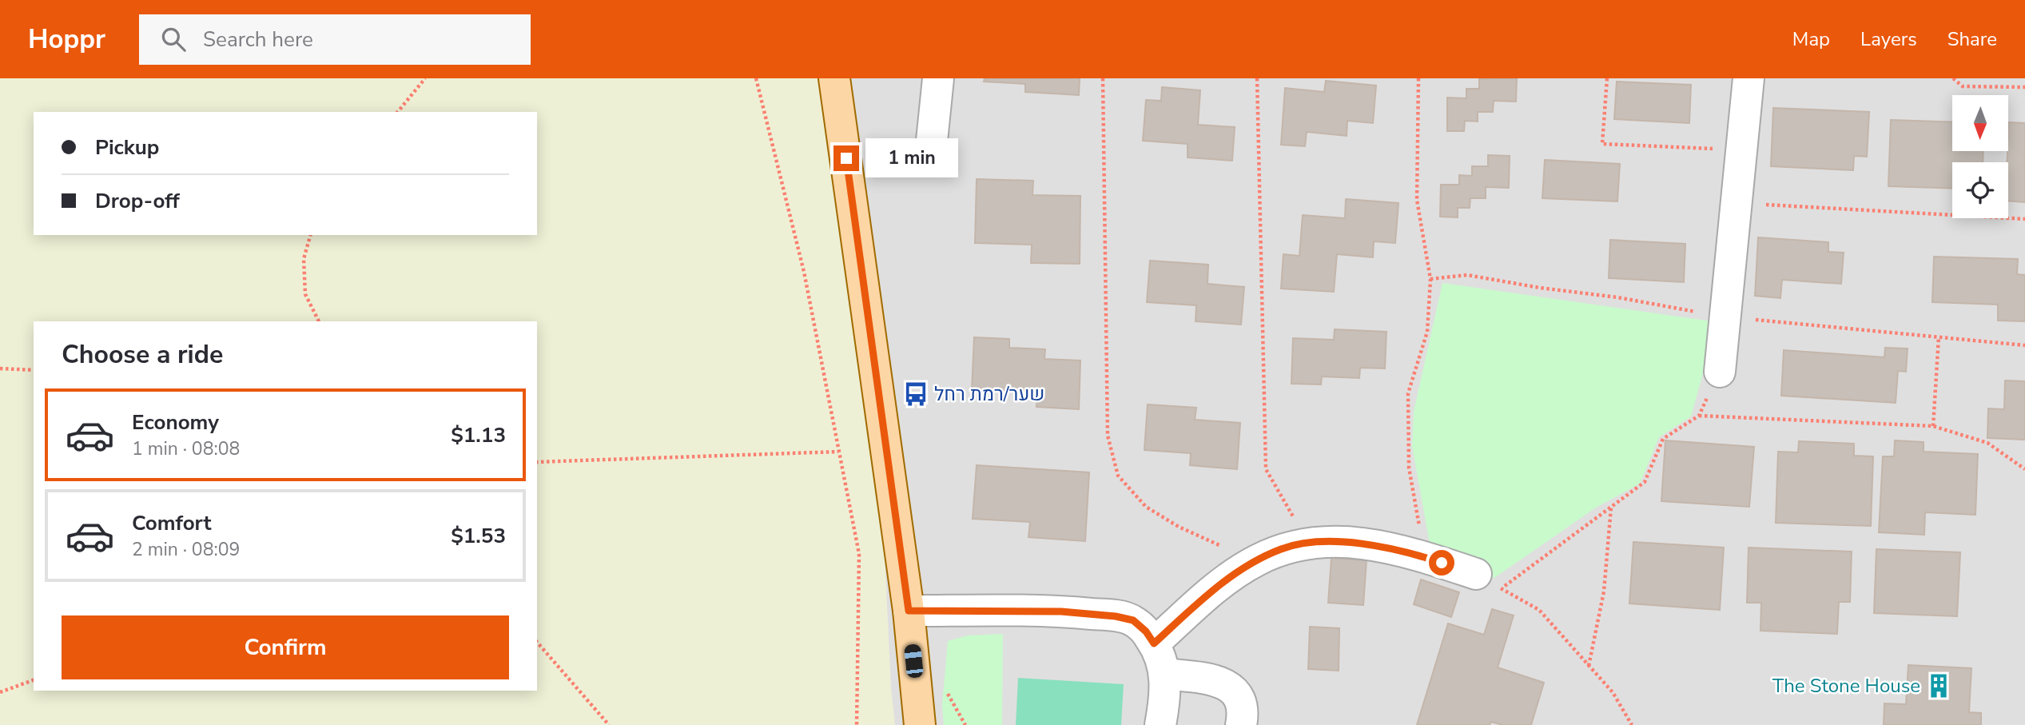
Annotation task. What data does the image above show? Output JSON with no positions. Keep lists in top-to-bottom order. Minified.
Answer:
{"places":{"bus stop":["שער/רמת רחל"],"building":["The Stone House"]},"north":"bottom","page":{"header":"Hoppr","search":"Search here","nav":["Map","Layers","Share"],"banner":["Pickup","Drop-off"],"bubble":"1 min","heading":"Choose a ride","list":[{"name":"Economy","note":"1 min · 08:08","value":"$1.13"},{"name":"Comfort","note":"2 min · 08:09","value":"$1.53"}],"buttons":"Confirm"}}
